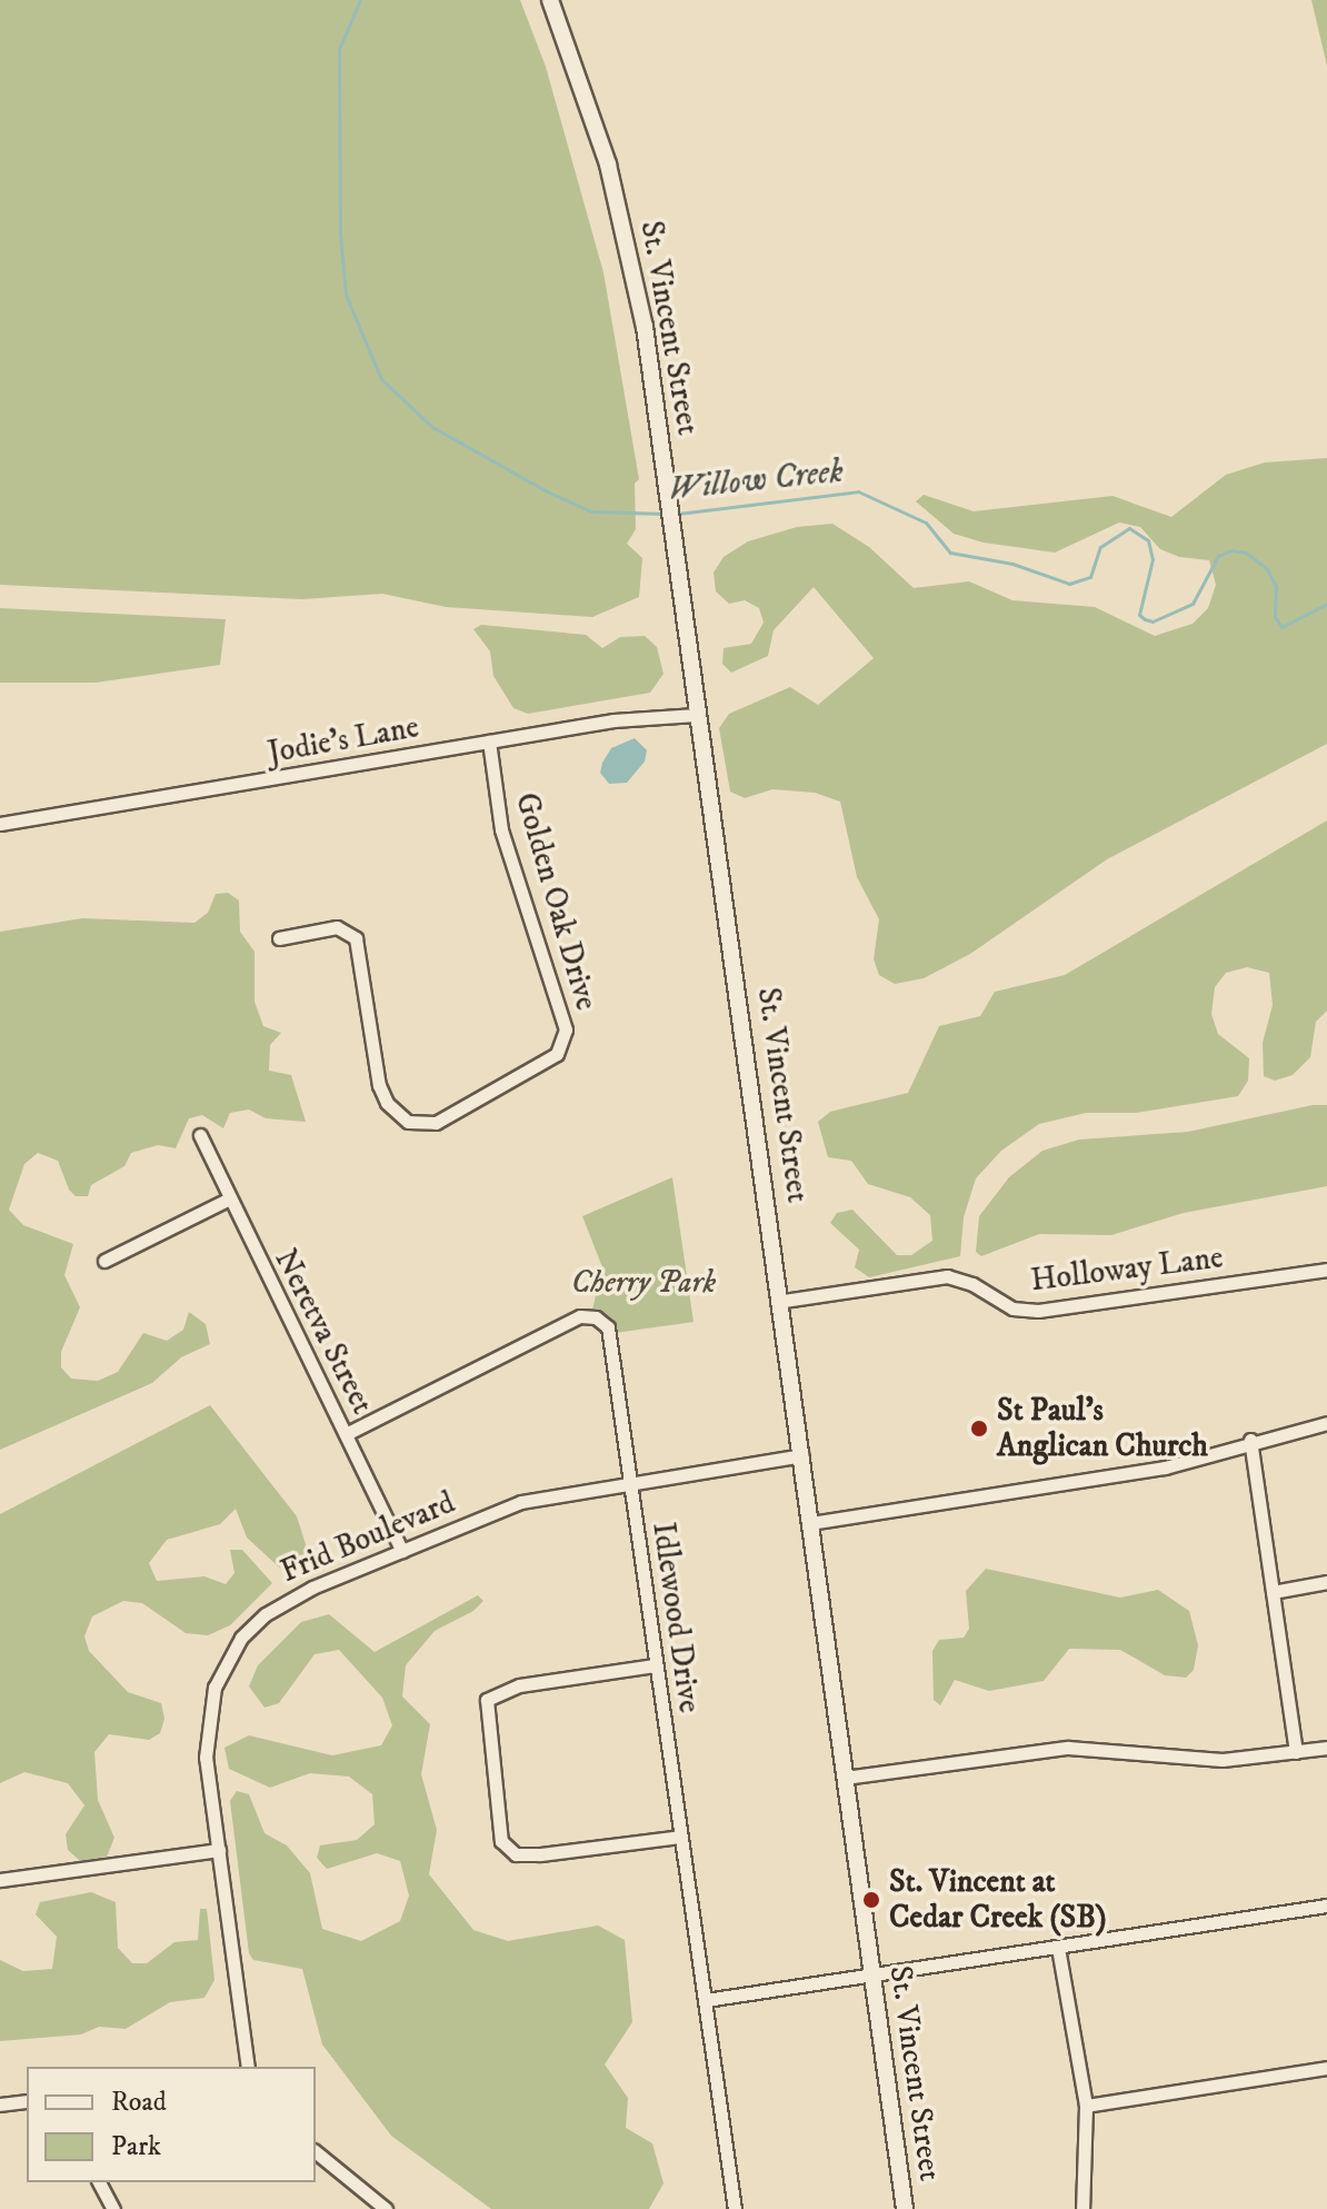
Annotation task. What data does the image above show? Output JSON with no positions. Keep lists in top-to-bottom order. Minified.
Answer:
{"streets":{"street":["St. Vincent Street","Jodie's Lane","Golden Oak Drive","Holloway Lane","Neretva Street","Frid Boulevard","Idlewood Drive"]},"crossings":[["St. Vincent Street","Jodie's Lane"],["St. Vincent Street","Holloway Lane"],["St. Vincent Street","Frid Boulevard"],["Jodie's Lane","Golden Oak Drive"],["Neretva Street","Frid Boulevard"],["Neretva Street","Idlewood Drive"],["Frid Boulevard","Idlewood Drive"]],"water":["Willow Creek"],"parks":["Cherry Park"],"places":["St Paul’s Anglican Church","St. Vincent at Cedar Creek (SB)"],"legend":["Road","Park"]}
